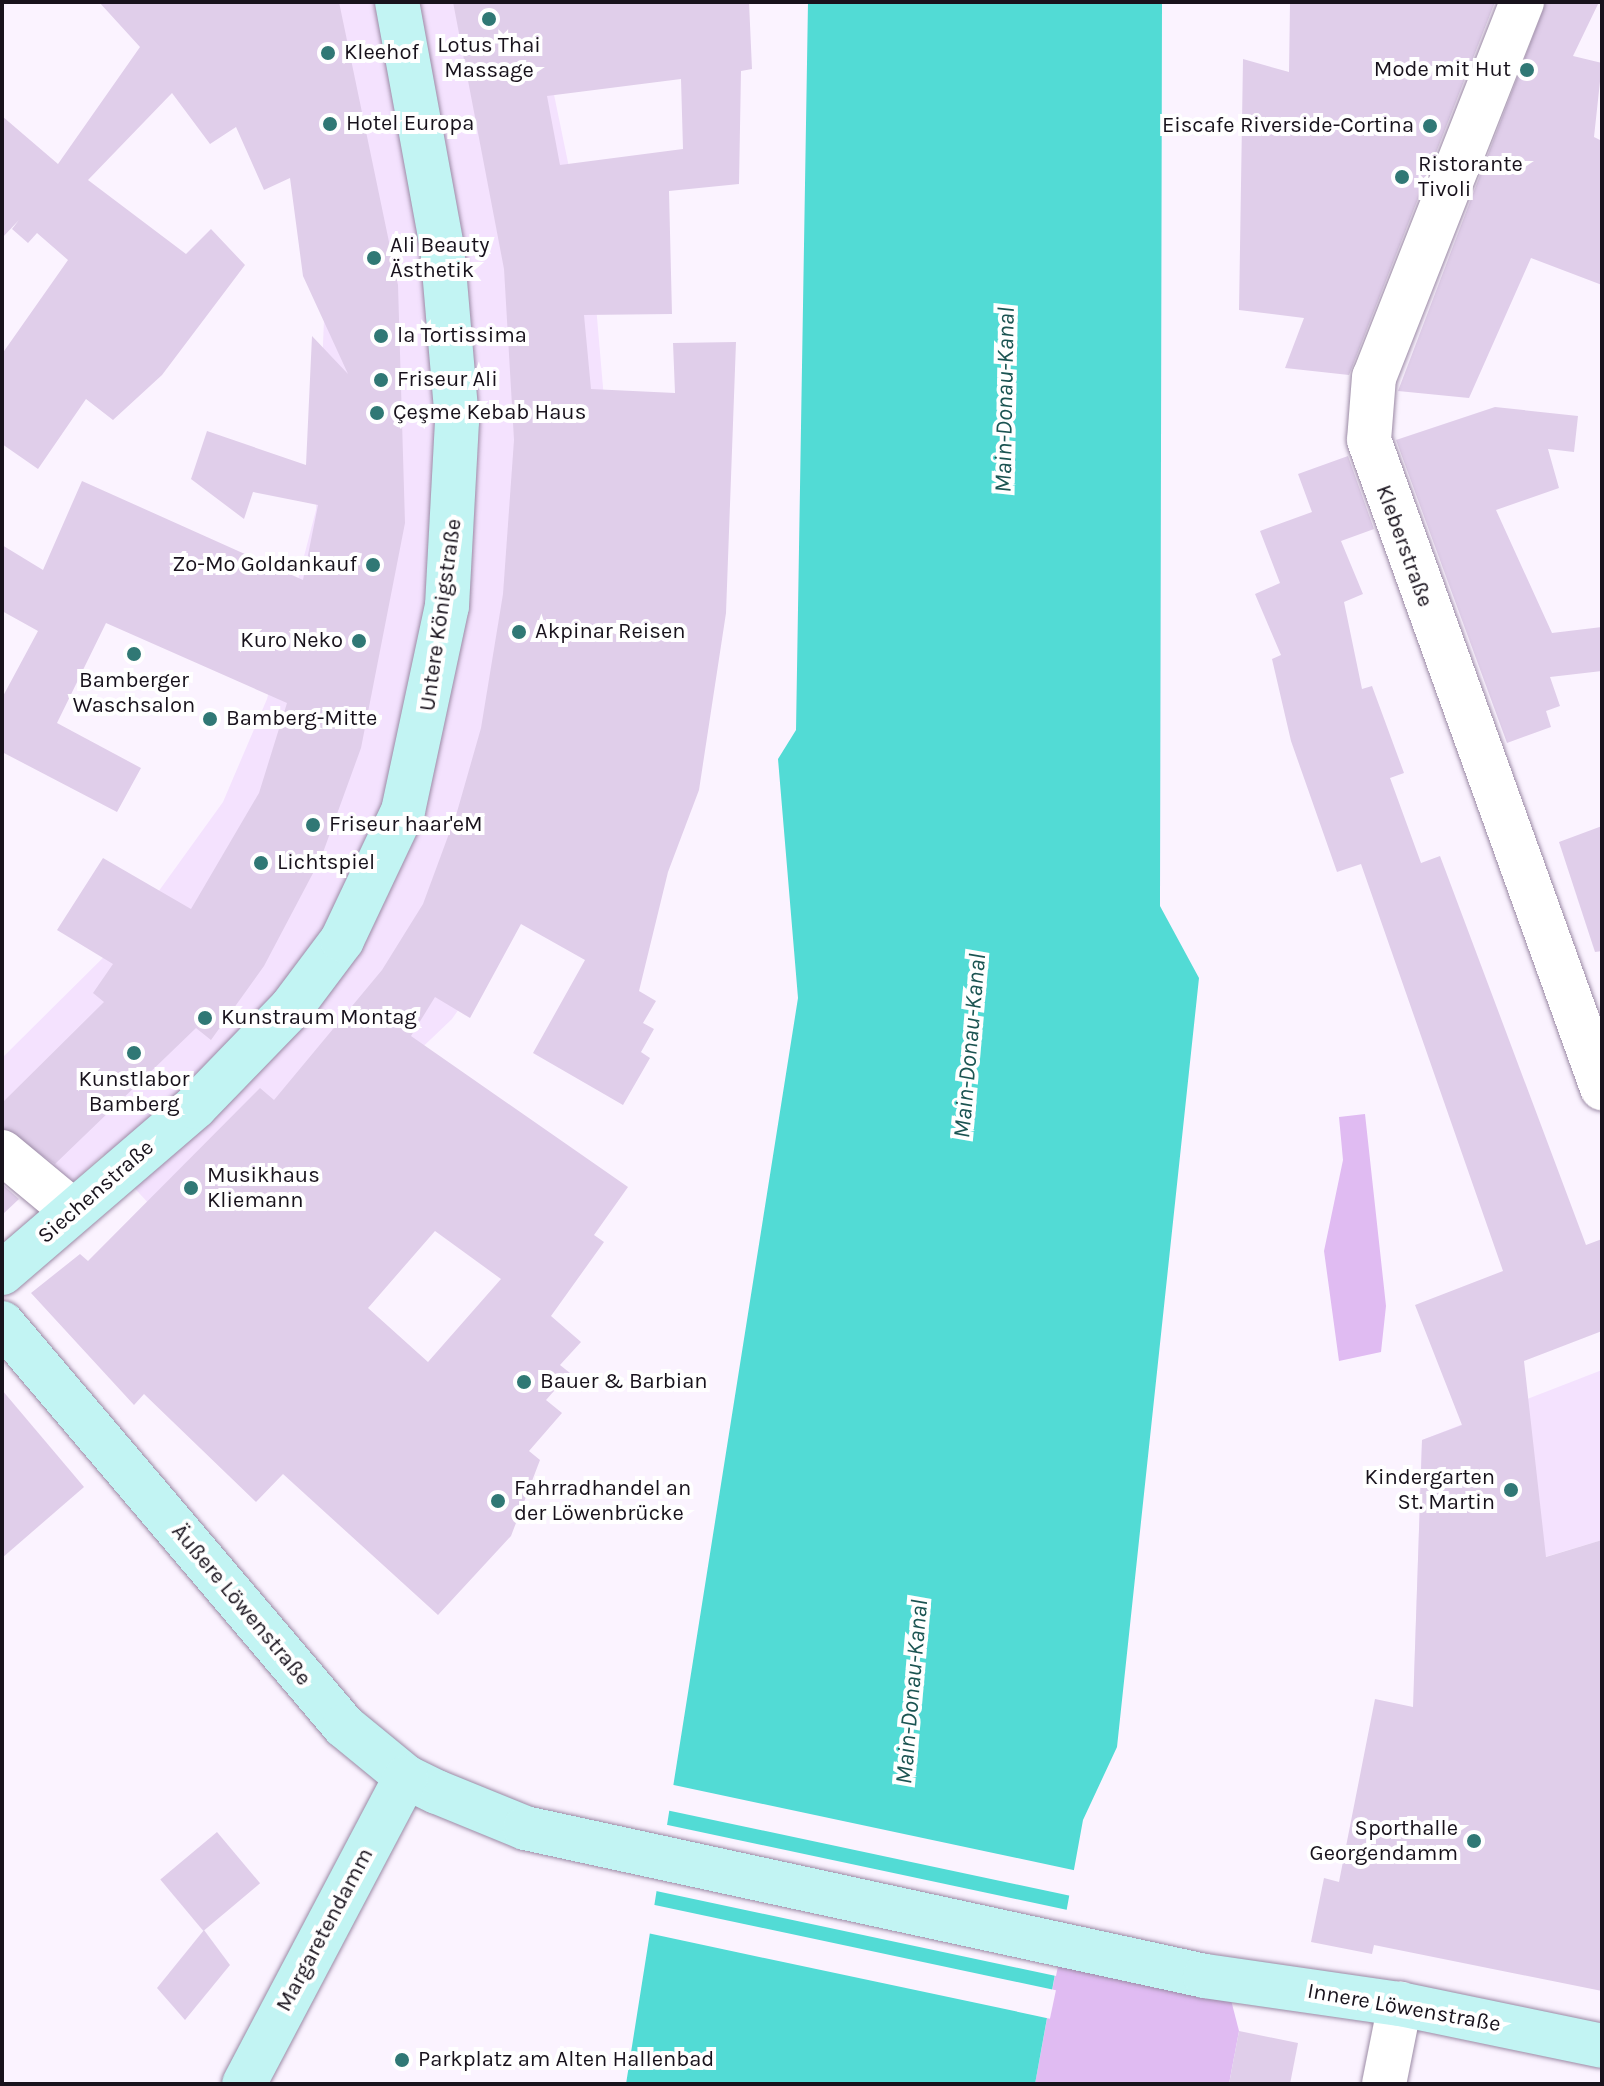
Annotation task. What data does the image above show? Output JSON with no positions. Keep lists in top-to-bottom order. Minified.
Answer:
{"streets":{"street":["Kleberstraße","Untere Königstraße","Siechenstraße","Äußere Löwenstraße","Margaretendamm","Innere Löwenstraße"]},"crossings":[["Untere Königstraße","Siechenstraße"],["Äußere Löwenstraße","Margaretendamm"],["Äußere Löwenstraße","Innere Löwenstraße"]],"water":["Main-Donau-Kanal"],"places":["Lotus Thai Massage","Kleehof","Mode mit Hut","Hotel Europa","Eiscafe Riverside-Cortina","Ristorante Tivoli","Ali Beauty Ästhetik","la Tortissima","Friseur Ali","Çeşme Kebab Haus","Zo-Mo Goldankauf","Akpinar Reisen","Kuro Neko","Bamberger Waschsalon","Bamberg-Mitte","Friseur haar'eM","Lichtspiel","Kunstraum Montag","Kunstlabor Bamberg","Musikhaus Kliemann","Bauer & Barbian","Kindergarten St. Martin","Fahrradhandel an der Löwenbrücke","Sporthalle Georgendamm","Parkplatz am Alten Hallenbad"]}
